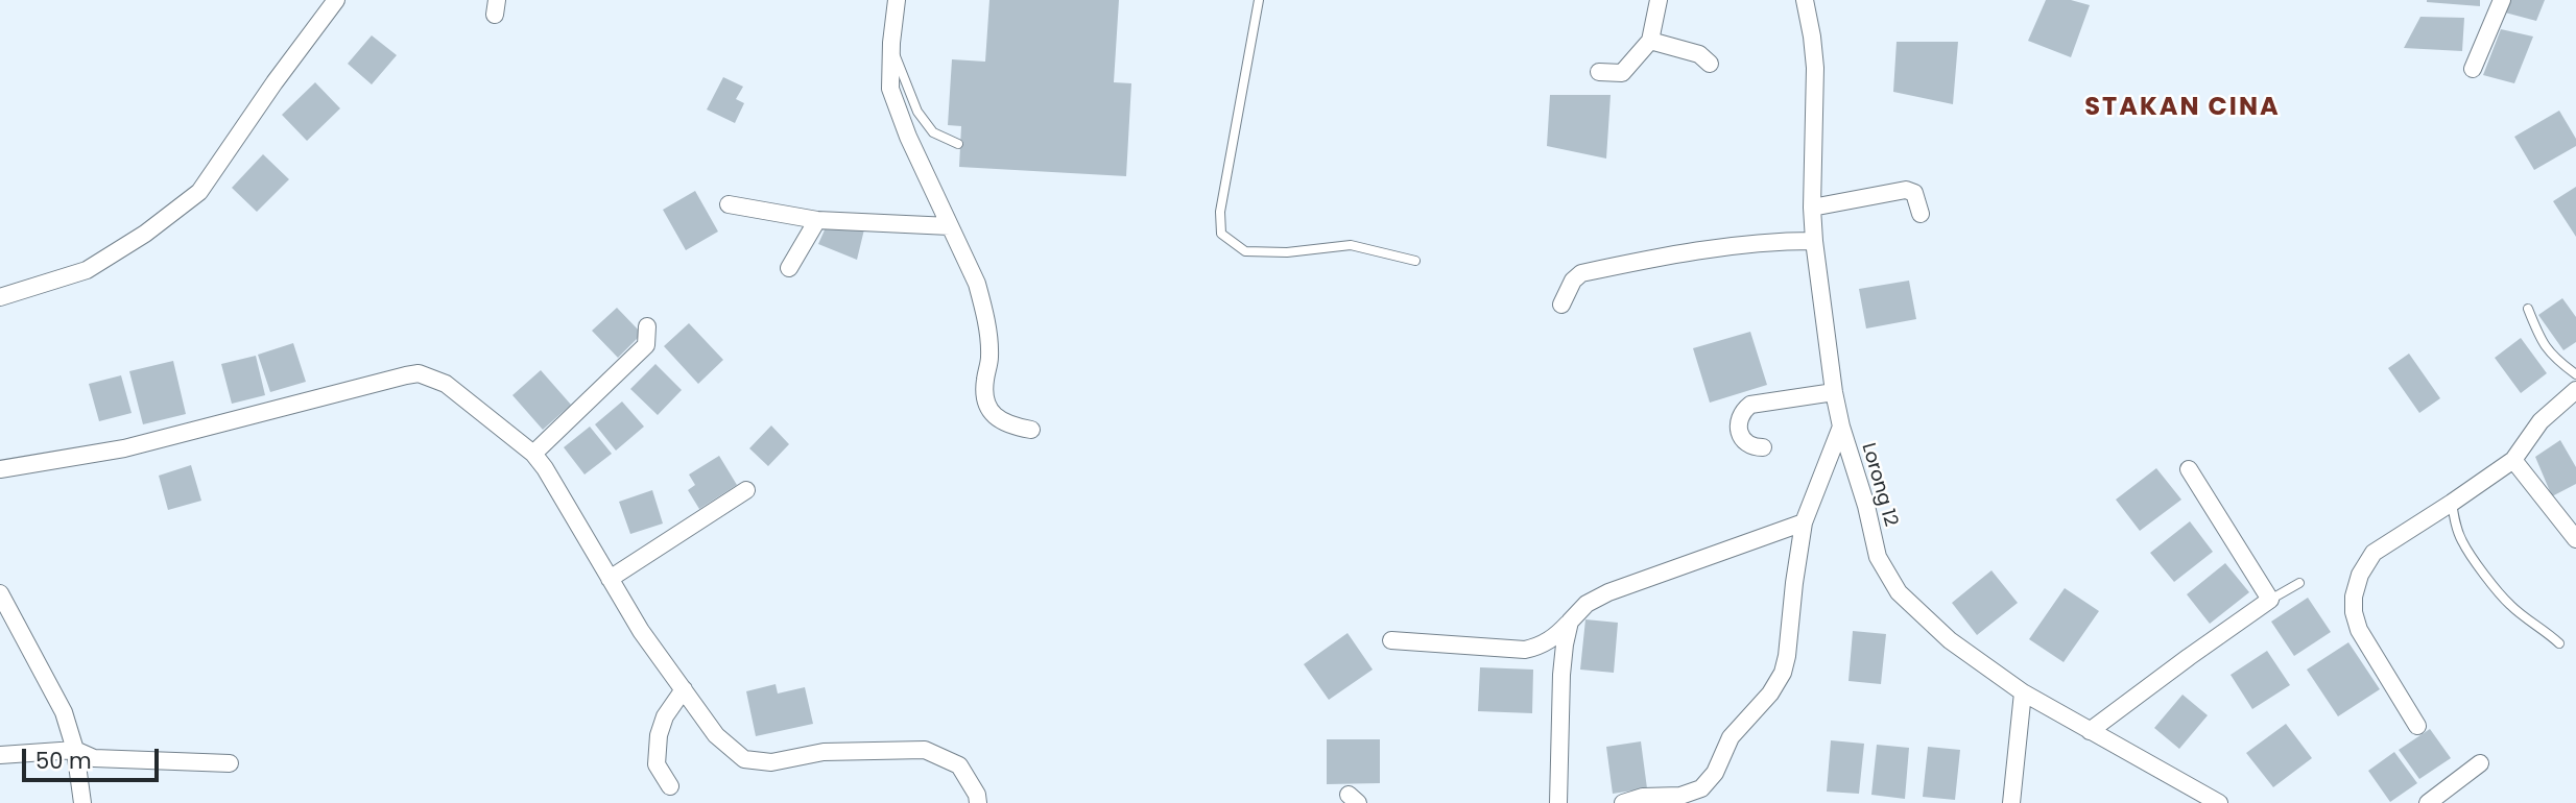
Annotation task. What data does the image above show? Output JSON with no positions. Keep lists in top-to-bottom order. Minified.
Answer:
{"streets":{"street":["Lorong 12"]},"districts":["STAKAN CINA"],"scale_bar":"50 m"}
